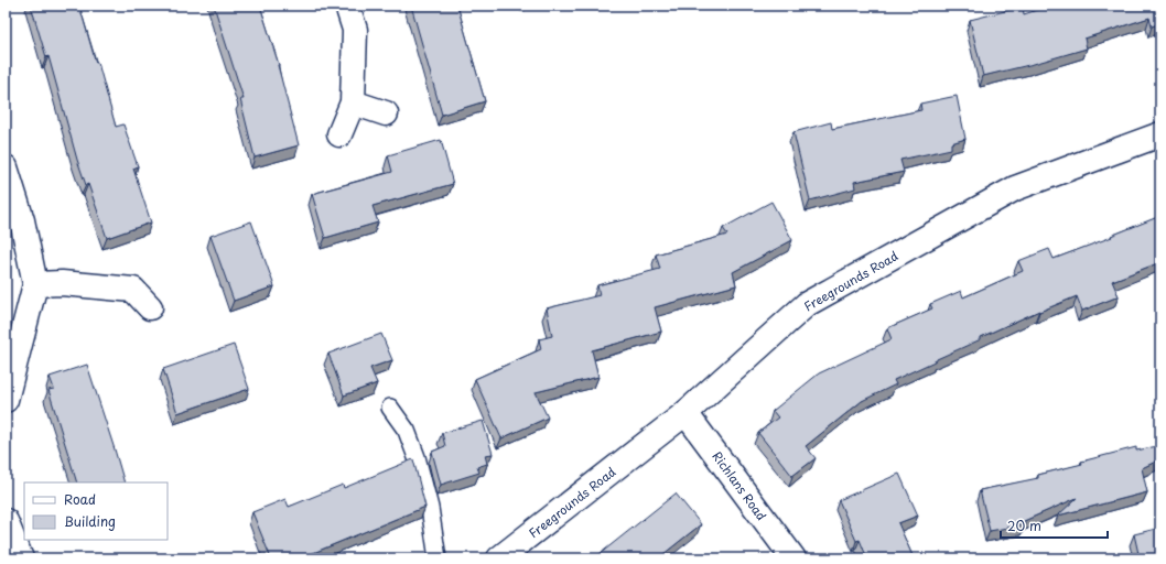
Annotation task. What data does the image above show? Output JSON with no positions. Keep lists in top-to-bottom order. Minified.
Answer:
{"streets":{"street":["Freegrounds Road","Richlans Road"]},"crossings":[["Freegrounds Road","Richlans Road"]],"legend":["Road","Building"],"scale_bar":"20 m"}
